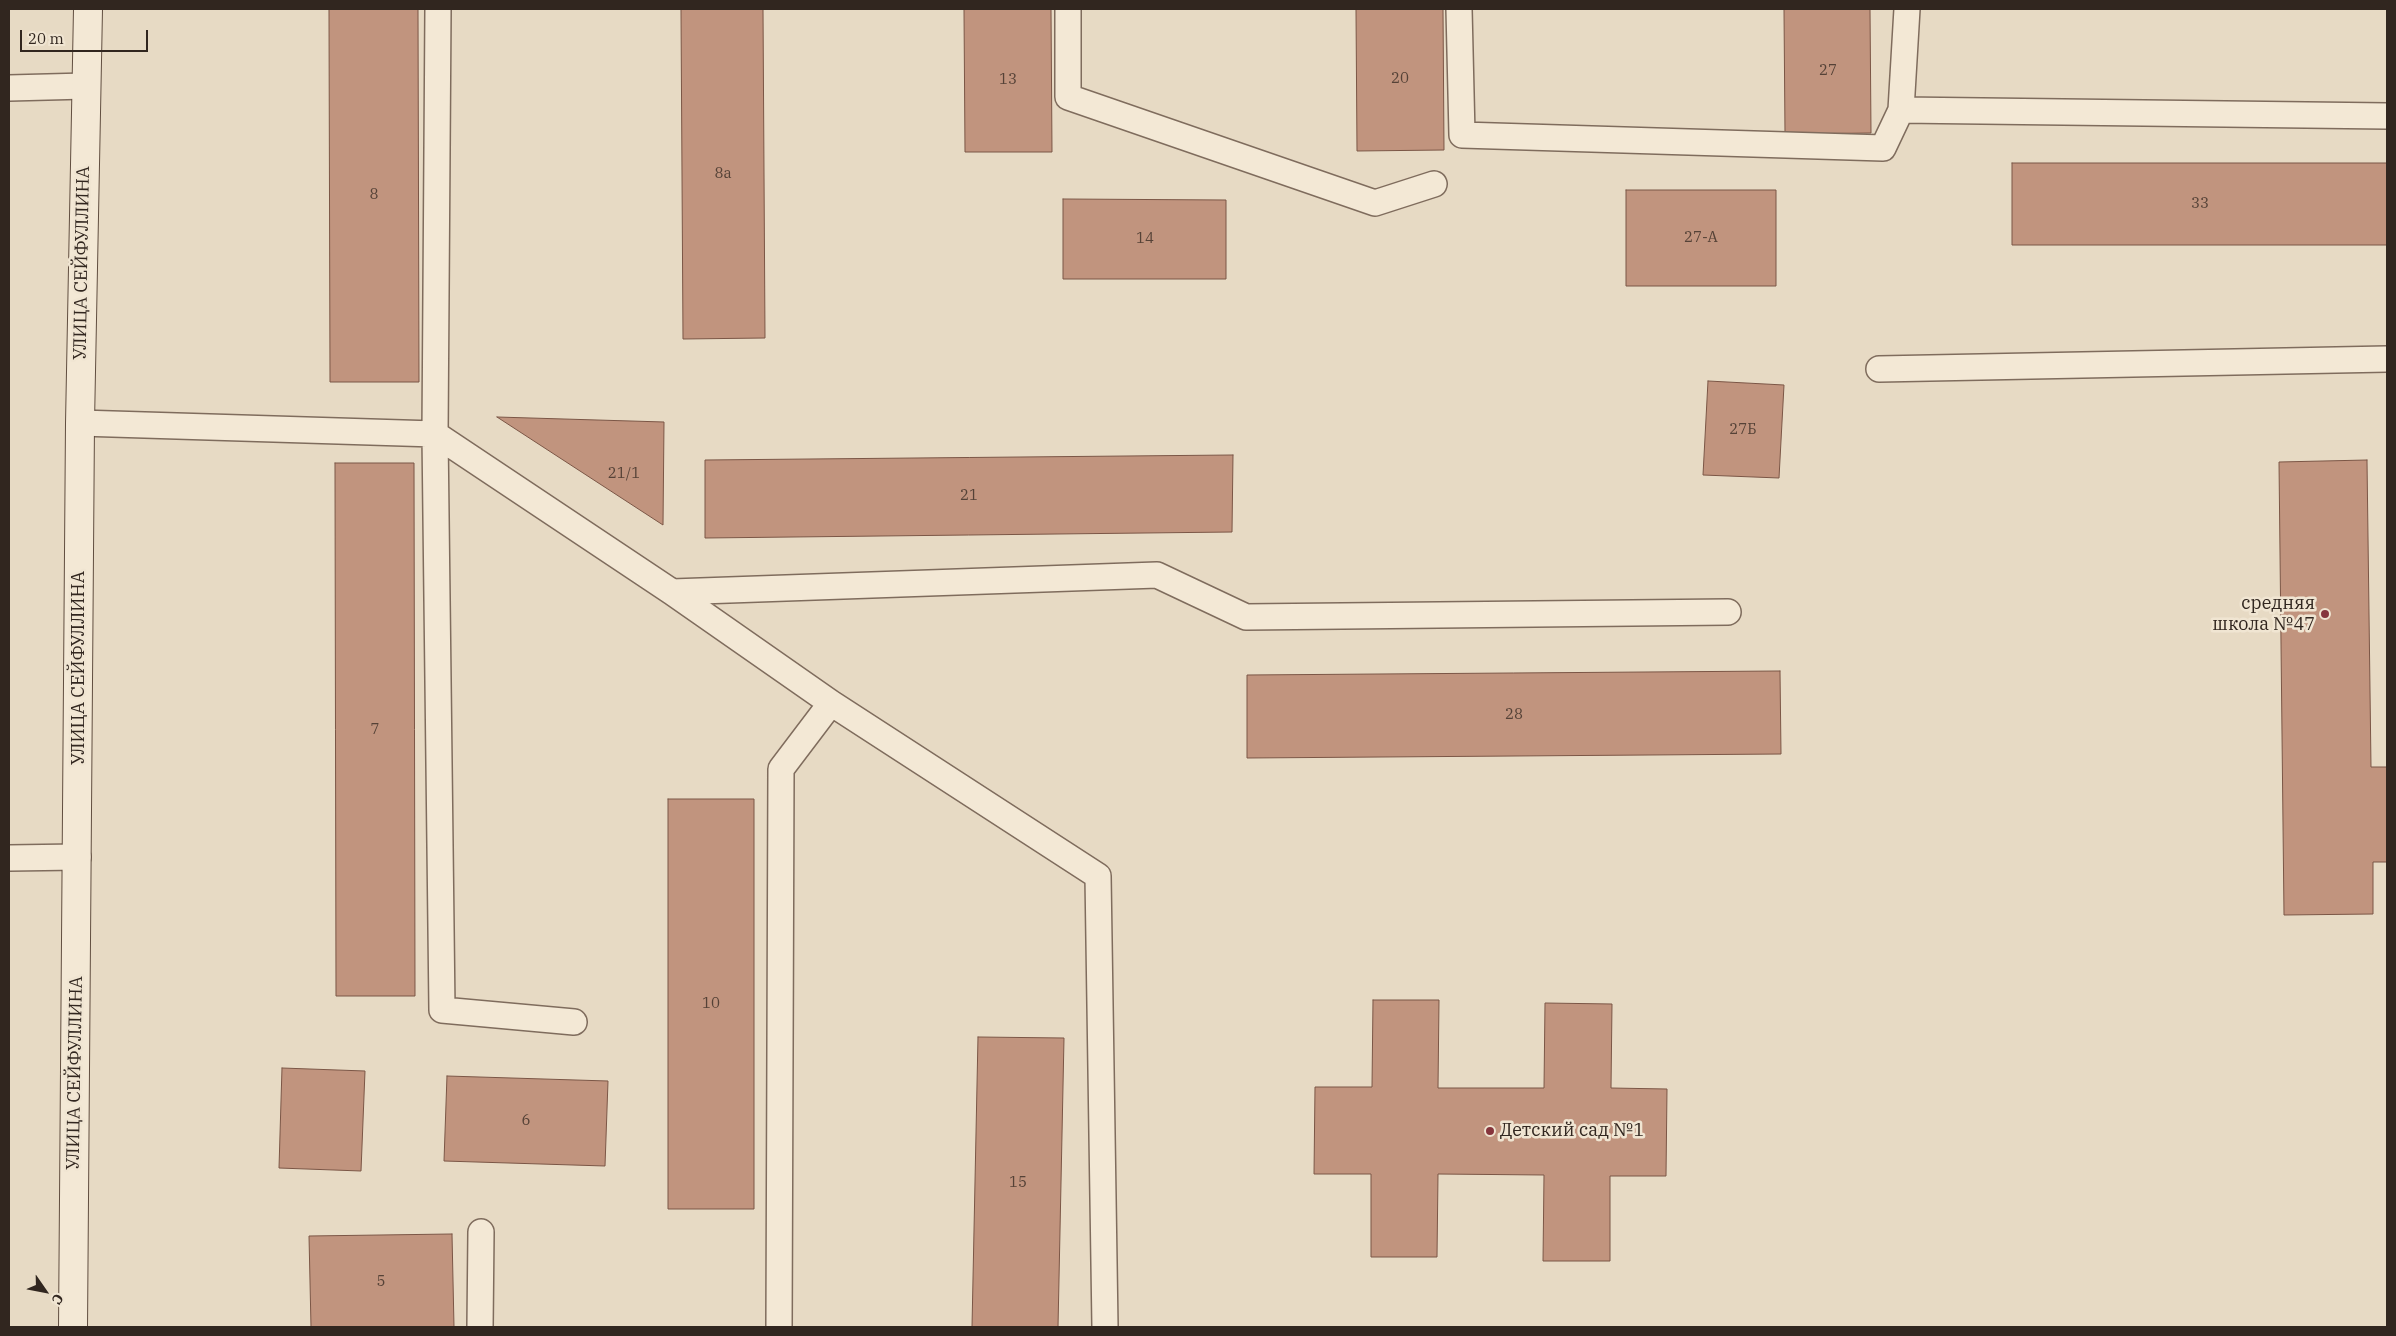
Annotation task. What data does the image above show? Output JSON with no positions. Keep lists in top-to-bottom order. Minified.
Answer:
{"streets":{"street":["УЛИЦА СЕЙФУЛЛИНА"]},"places":["средняя школа №47","Детский сад №1"],"house_numbers":["27","20","13","8а","8","33","27-А","14","27Б","21/1","21","28","7","10","6","15","5"],"scale_bar":"20 m","north":"bottom right"}
